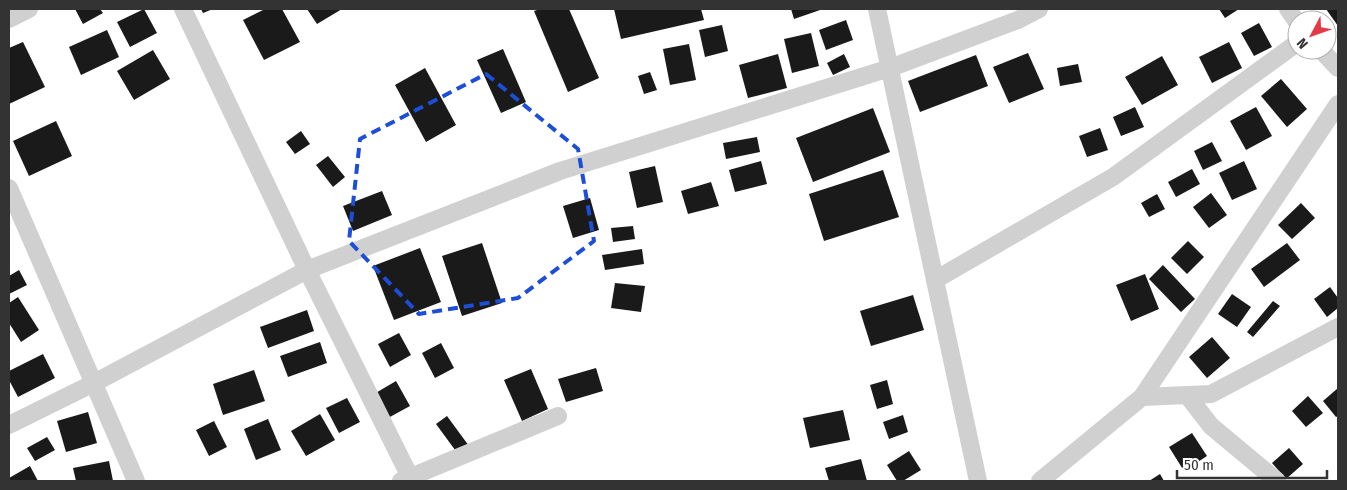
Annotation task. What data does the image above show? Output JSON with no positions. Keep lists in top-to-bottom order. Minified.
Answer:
{"scale_bar":"50 m","north":"bottom left"}
